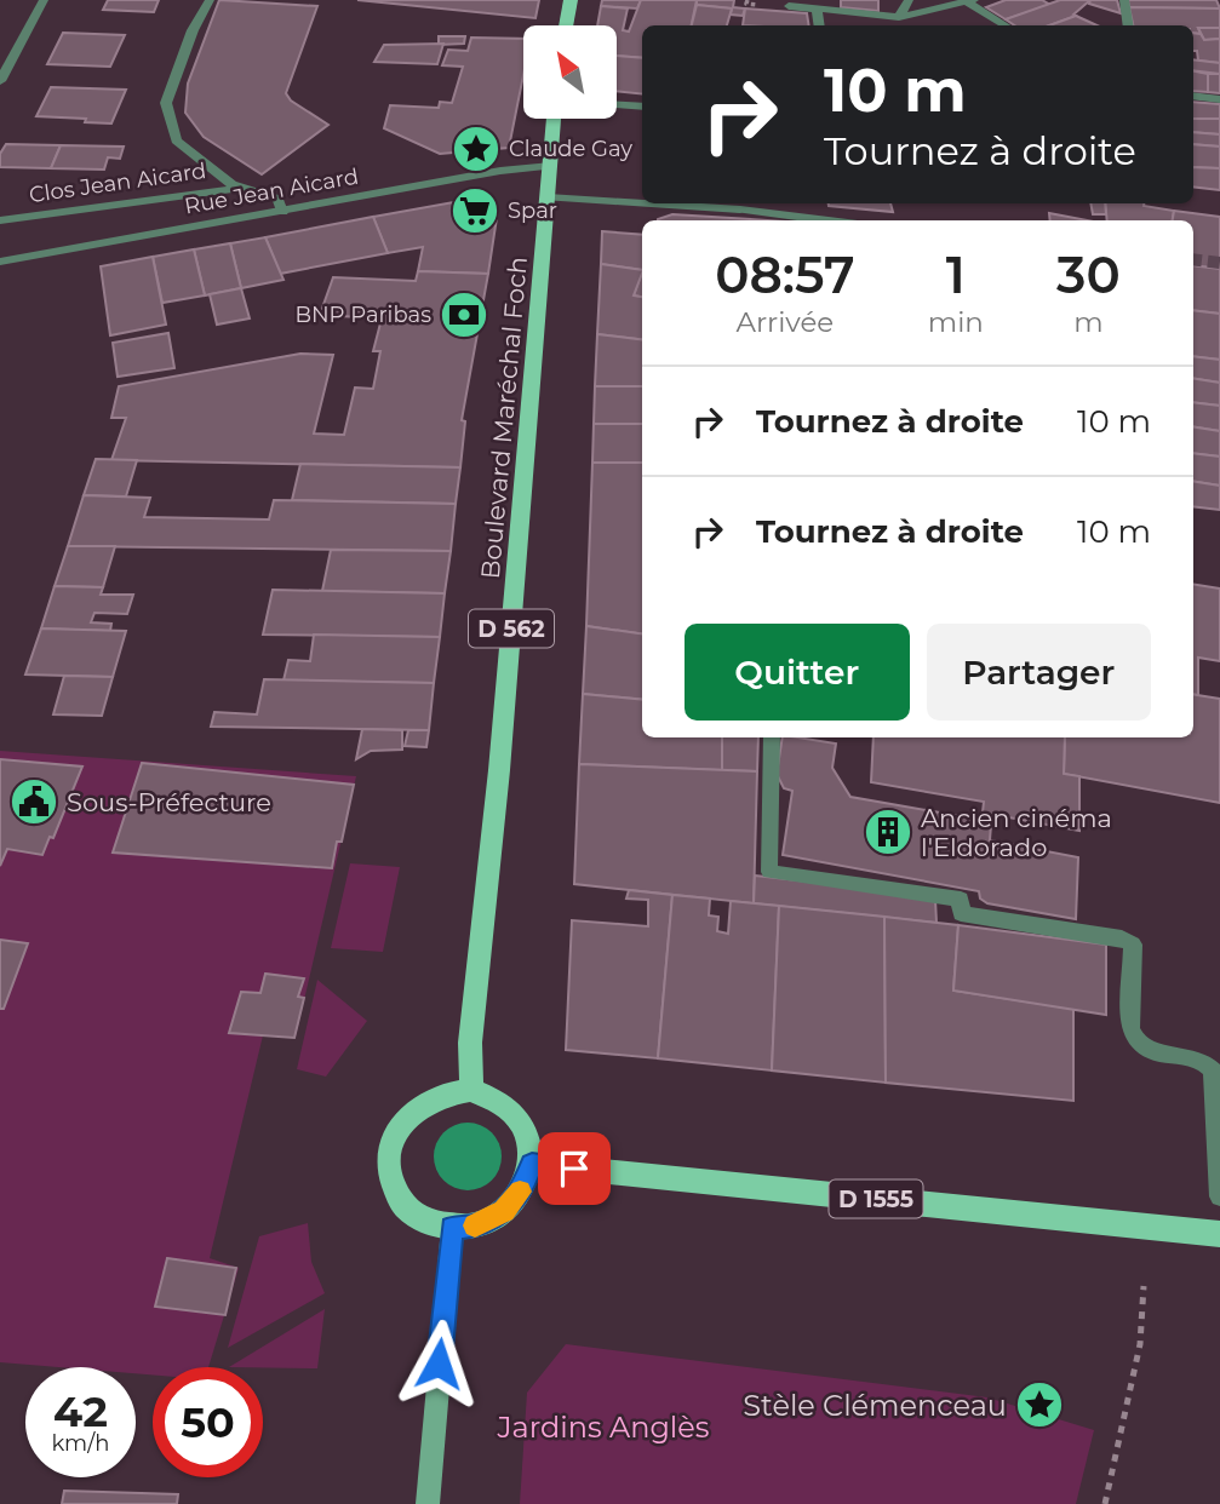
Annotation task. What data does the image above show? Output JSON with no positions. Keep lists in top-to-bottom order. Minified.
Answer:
{"streets":{"main road":["Boulevard Maréchal Foch","D 562","D 1555"],"street":["Clos Jean Aicard","Rue Jean Aicard"]},"crossings":[["Clos Jean Aicard","Rue Jean Aicard"],["Rue Jean Aicard","Boulevard Maréchal Foch"],["Rue Jean Aicard","D 562"],["Boulevard Maréchal Foch","D 562"],["Boulevard Maréchal Foch","D 1555"]],"parks":["Jardins Anglès"],"places":{"place":["Claude Gay","Stèle Clémenceau"],"supermarket":["Spar"],"bank":["BNP Paribas"],"public building":["Sous-Préfecture"],"building":["Ancien cinéma l'Eldorado"]},"north":"top left","page":{"turn":["10 m","Tournez à droite"],"eta":["08:57","Arrivée","1","min","30","m"],"list":[{"name":"Tournez à droite","value":"10 m"},{"name":"Tournez à droite","value":"10 m"}],"buttons":["Quitter","Partager"],"speed":"42 km/h","limit":"50"}}
